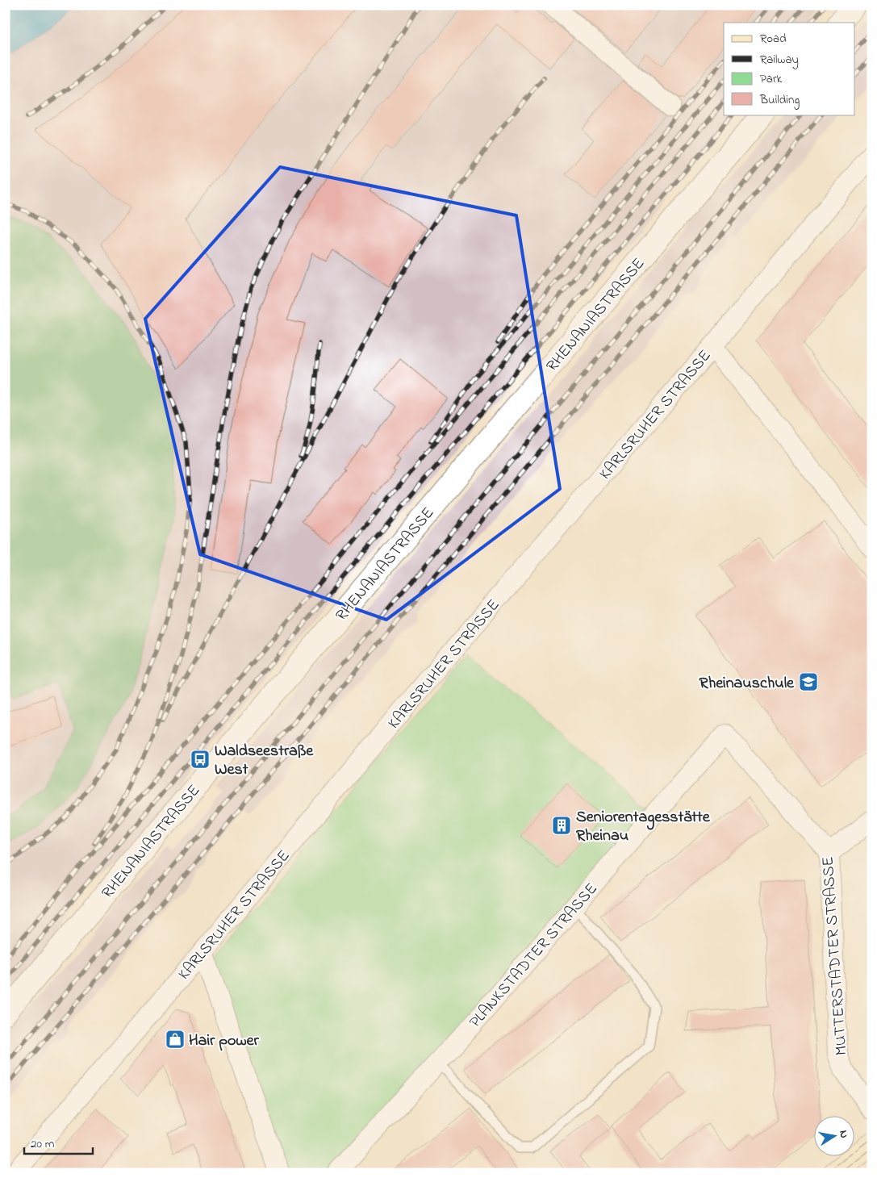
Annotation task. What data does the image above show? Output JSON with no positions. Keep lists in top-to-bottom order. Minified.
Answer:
{"streets":{"street":["RHENANIASTRASSE","KARLSRUHER STRASSE","PLANKSTADTER STRASSE","MUTTERSTADTER STRASSE"]},"crossings":[["PLANKSTADTER STRASSE","MUTTERSTADTER STRASSE"]],"places":{"school or university":["Rheinauschule"],"bus stop":["Waldseestraße West"],"building":["Seniorentagesstätte Rheinau"],"shop":["Hair power"]},"legend":["Road","Railway","Park","Building"],"scale_bar":"20 m","north":"right"}
